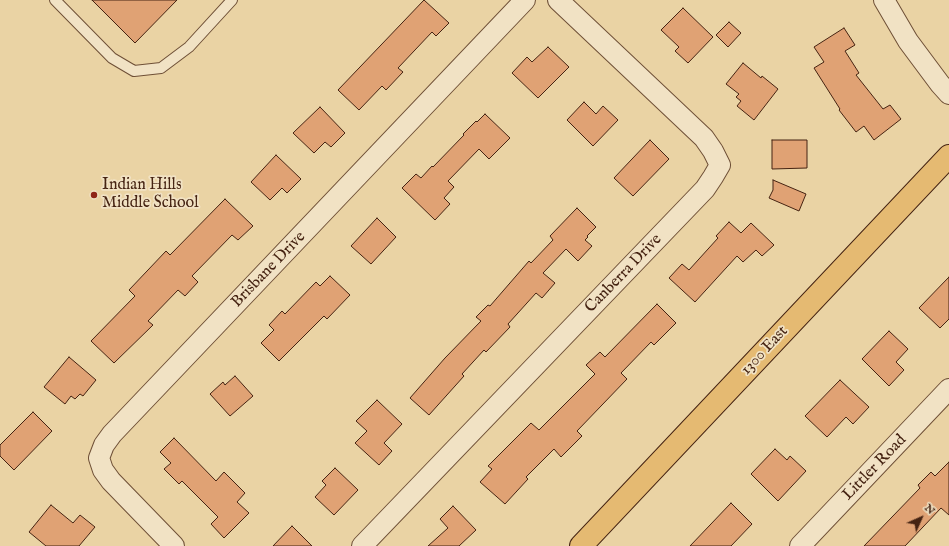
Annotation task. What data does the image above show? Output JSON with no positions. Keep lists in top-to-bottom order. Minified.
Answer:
{"streets":{"main road":["1300 East"],"street":["Brisbane Drive","Canberra Drive","Littler Road"]},"places":["Indian Hills Middle School"],"north":"top right"}
